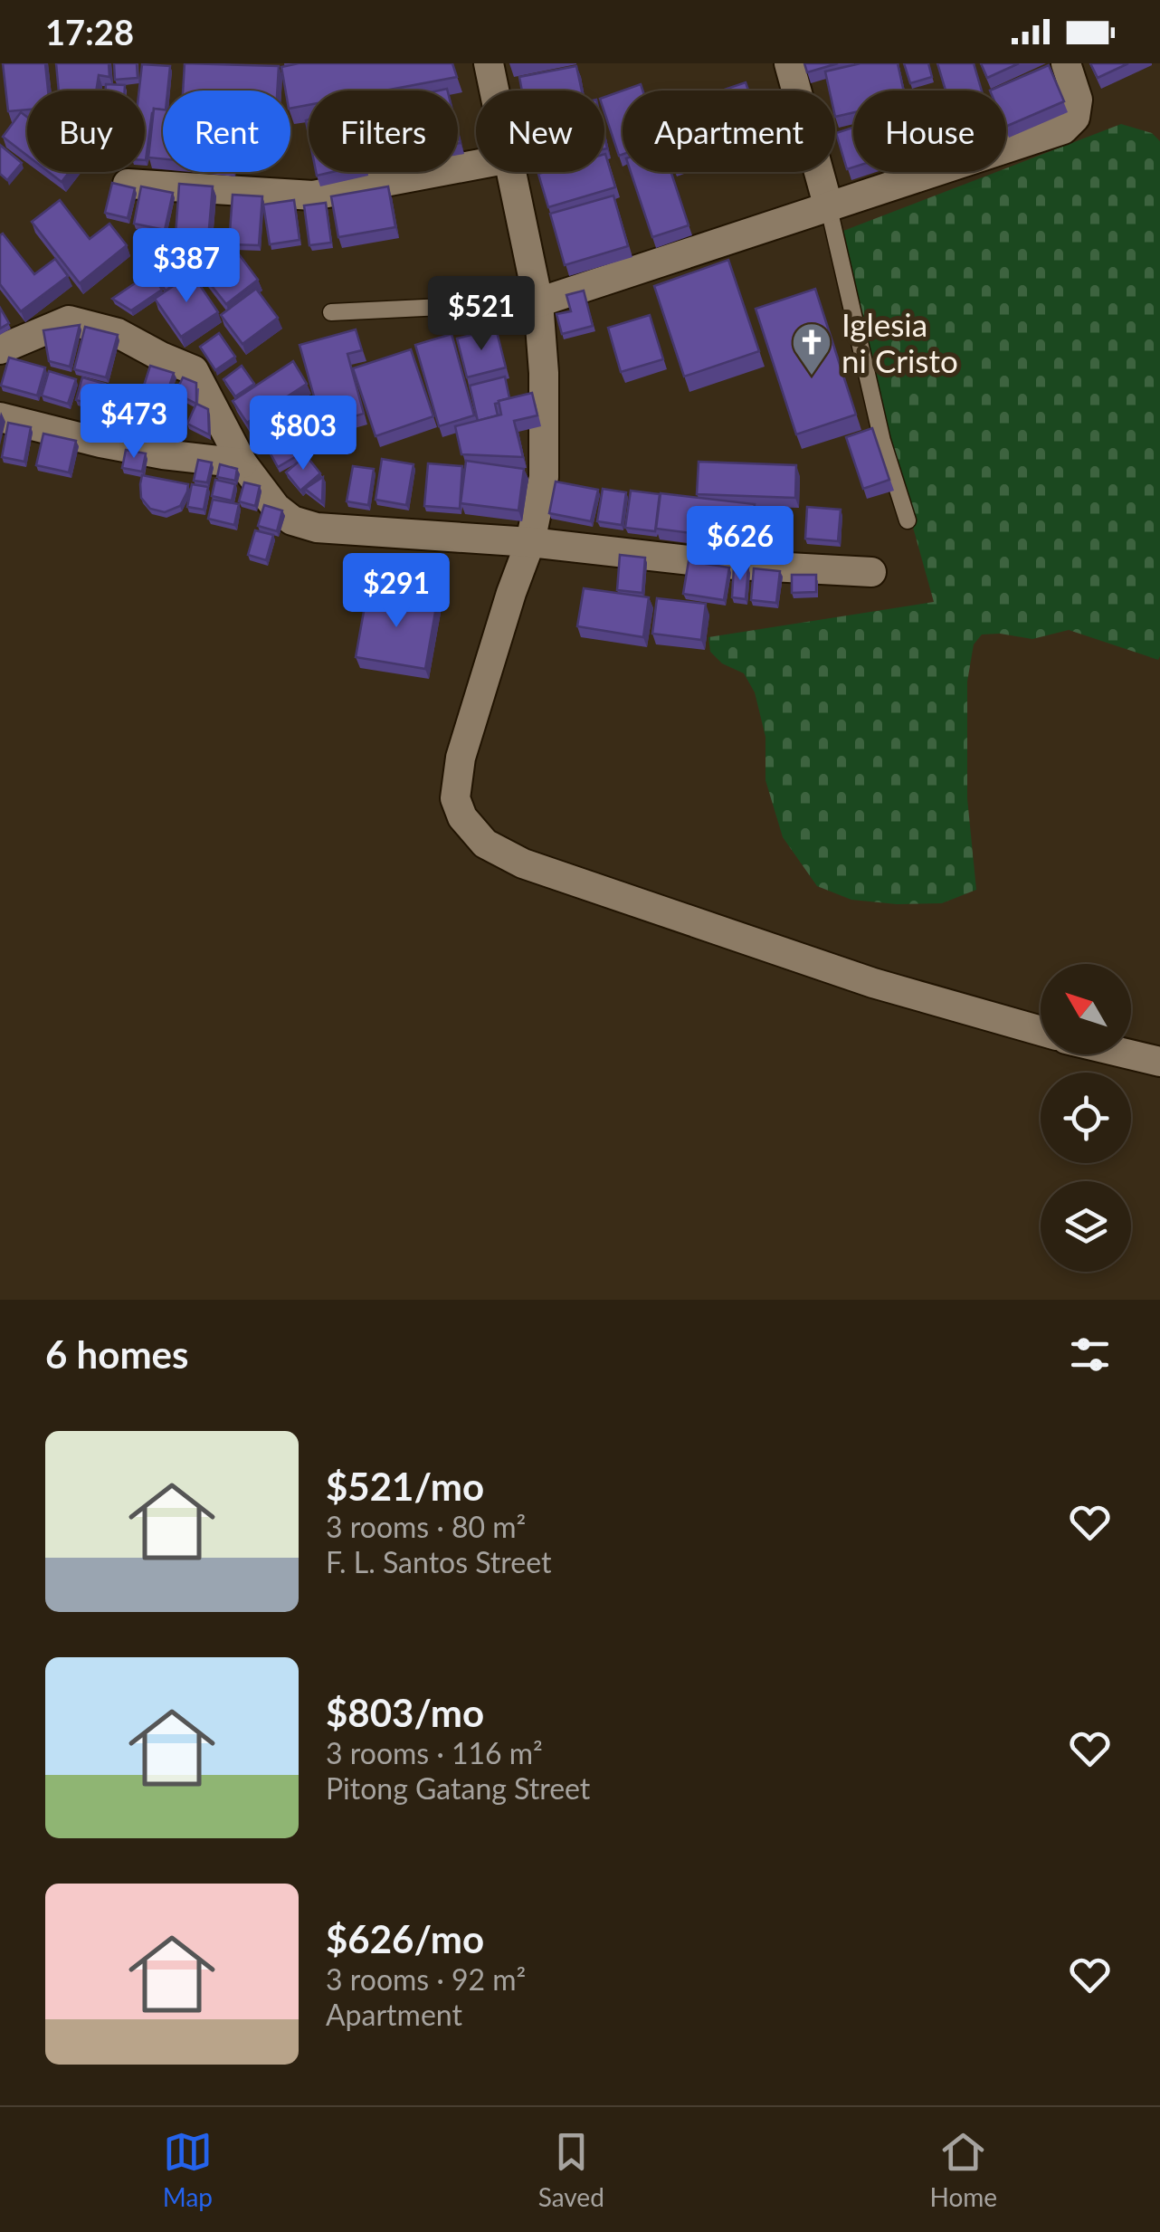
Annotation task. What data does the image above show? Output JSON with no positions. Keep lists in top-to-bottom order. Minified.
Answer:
{"places":{"church":["Iglesia ni Cristo"]},"north":"top left","page":{"status":"17:28","chip":["Buy","Rent","Filters","New","Apartment","House"],"price":["$387","$521","$473","$803","$626","$291"],"heading":"6 homes","list":[{"name":"$521/mo","note":"3 rooms · 80 m² · F. L. Santos Street"},{"name":"$803/mo","note":"3 rooms · 116 m² · Pitong Gatang Street"},{"name":"$626/mo","note":"3 rooms · 92 m² · Apartment"}],"tabs":["Map","Saved","Home"]}}
